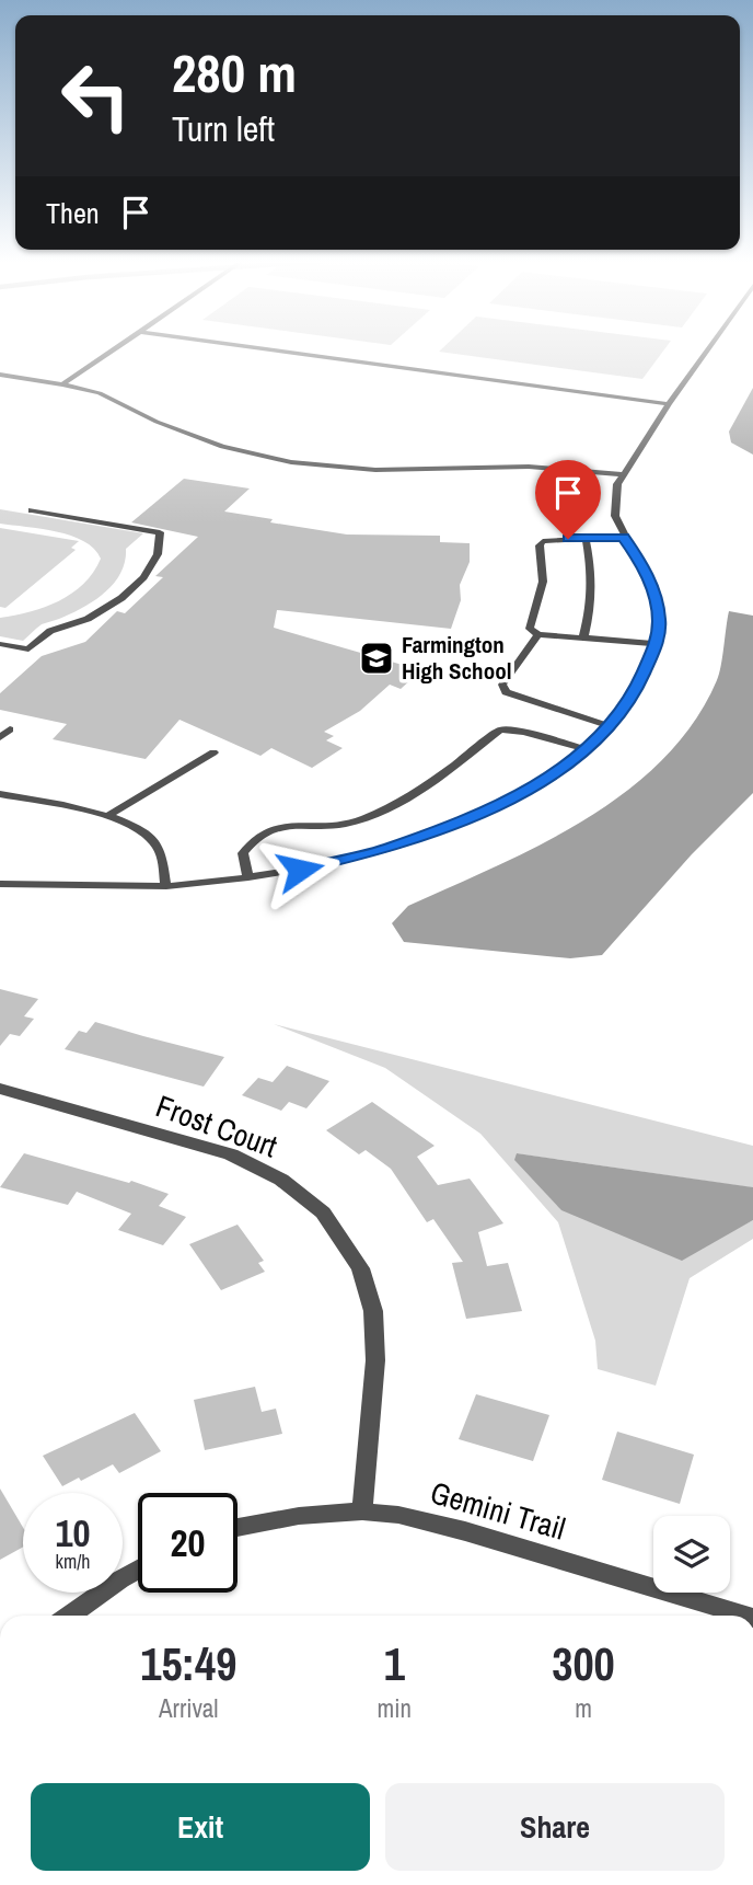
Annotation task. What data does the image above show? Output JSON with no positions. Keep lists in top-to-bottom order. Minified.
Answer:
{"streets":{"street":["Frost Court","Gemini Trail"]},"crossings":[["Frost Court","Gemini Trail"]],"places":{"school or university":["Farmington High School"]},"page":{"turn":["280 m","Turn left"],"then":"Then","speed":"10 km/h","limit":"20","eta":["15:49","Arrival","1","min","300","m"],"buttons":["Exit","Share"]}}
